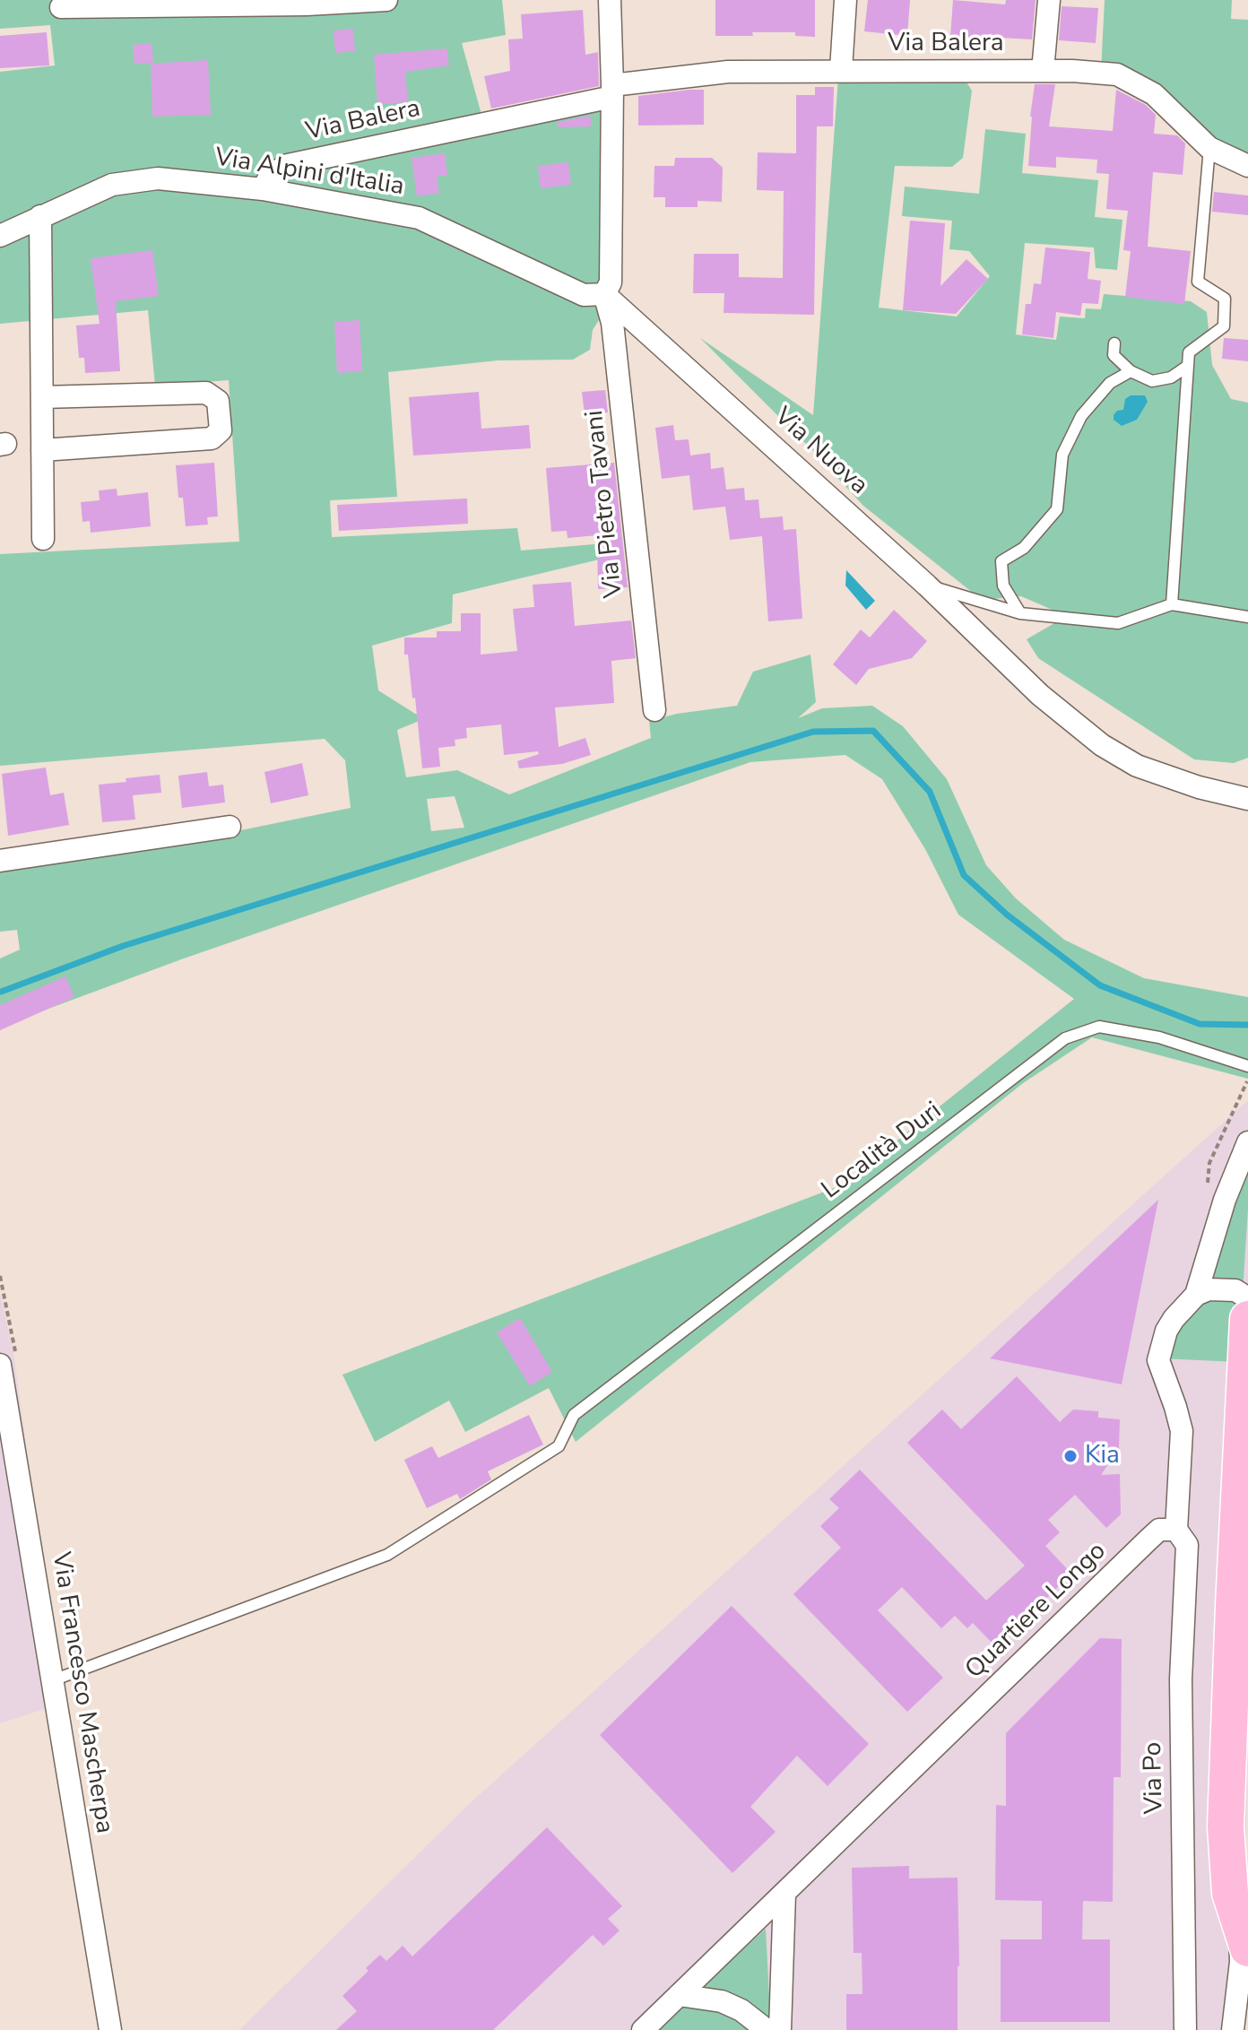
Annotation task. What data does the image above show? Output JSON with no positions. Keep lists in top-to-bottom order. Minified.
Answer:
{"streets":{"street":["Via Balera","Via Alpini d'Italia","Via Nuova","Via Pietro Tavani","Quartiere Longo","Via Francesco Mascherpa","Via Po"],"lane":["Località Duri"]},"crossings":[["Via Balera","Via Alpini d'Italia"],["Via Alpini d'Italia","Via Nuova"],["Via Alpini d'Italia","Via Pietro Tavani"],["Via Nuova","Via Pietro Tavani"],["Località Duri","Via Francesco Mascherpa"],["Quartiere Longo","Via Po"]],"places":["Kia"]}
